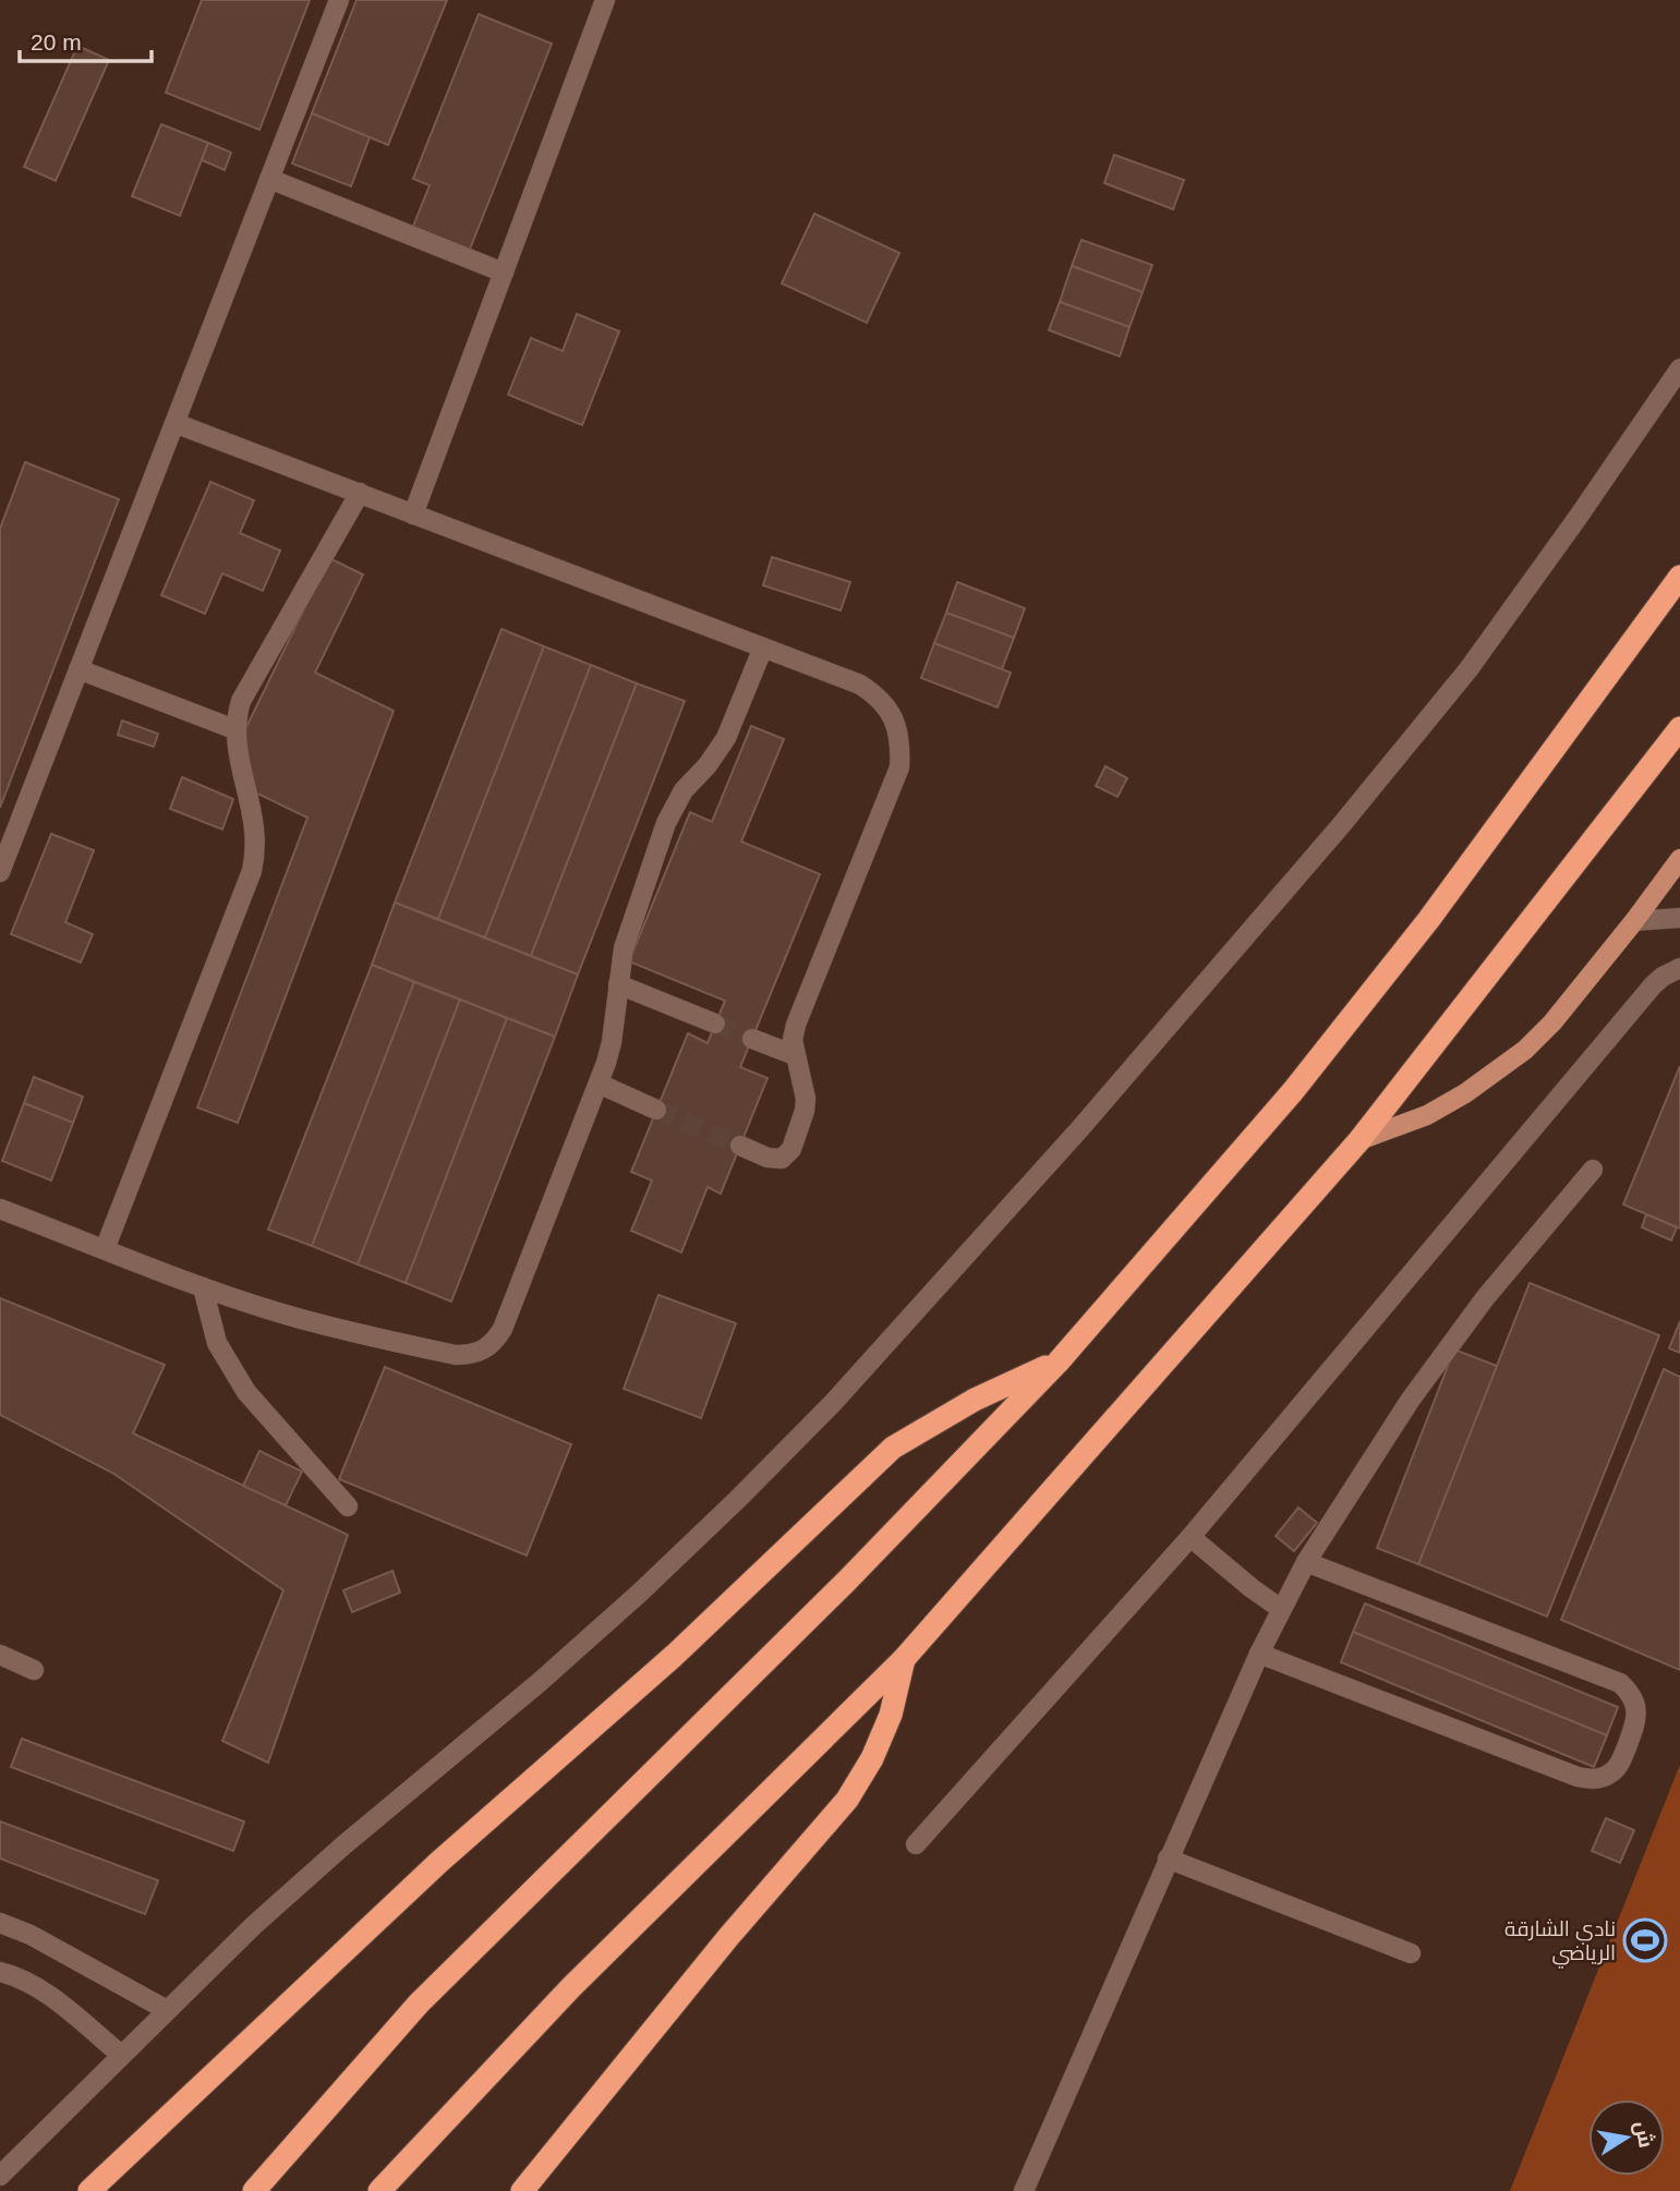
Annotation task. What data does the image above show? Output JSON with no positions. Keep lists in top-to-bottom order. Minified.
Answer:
{"places":{"sports":["نادي الشارقة الرياضي"]},"scale_bar":"20 m","north":"right"}
